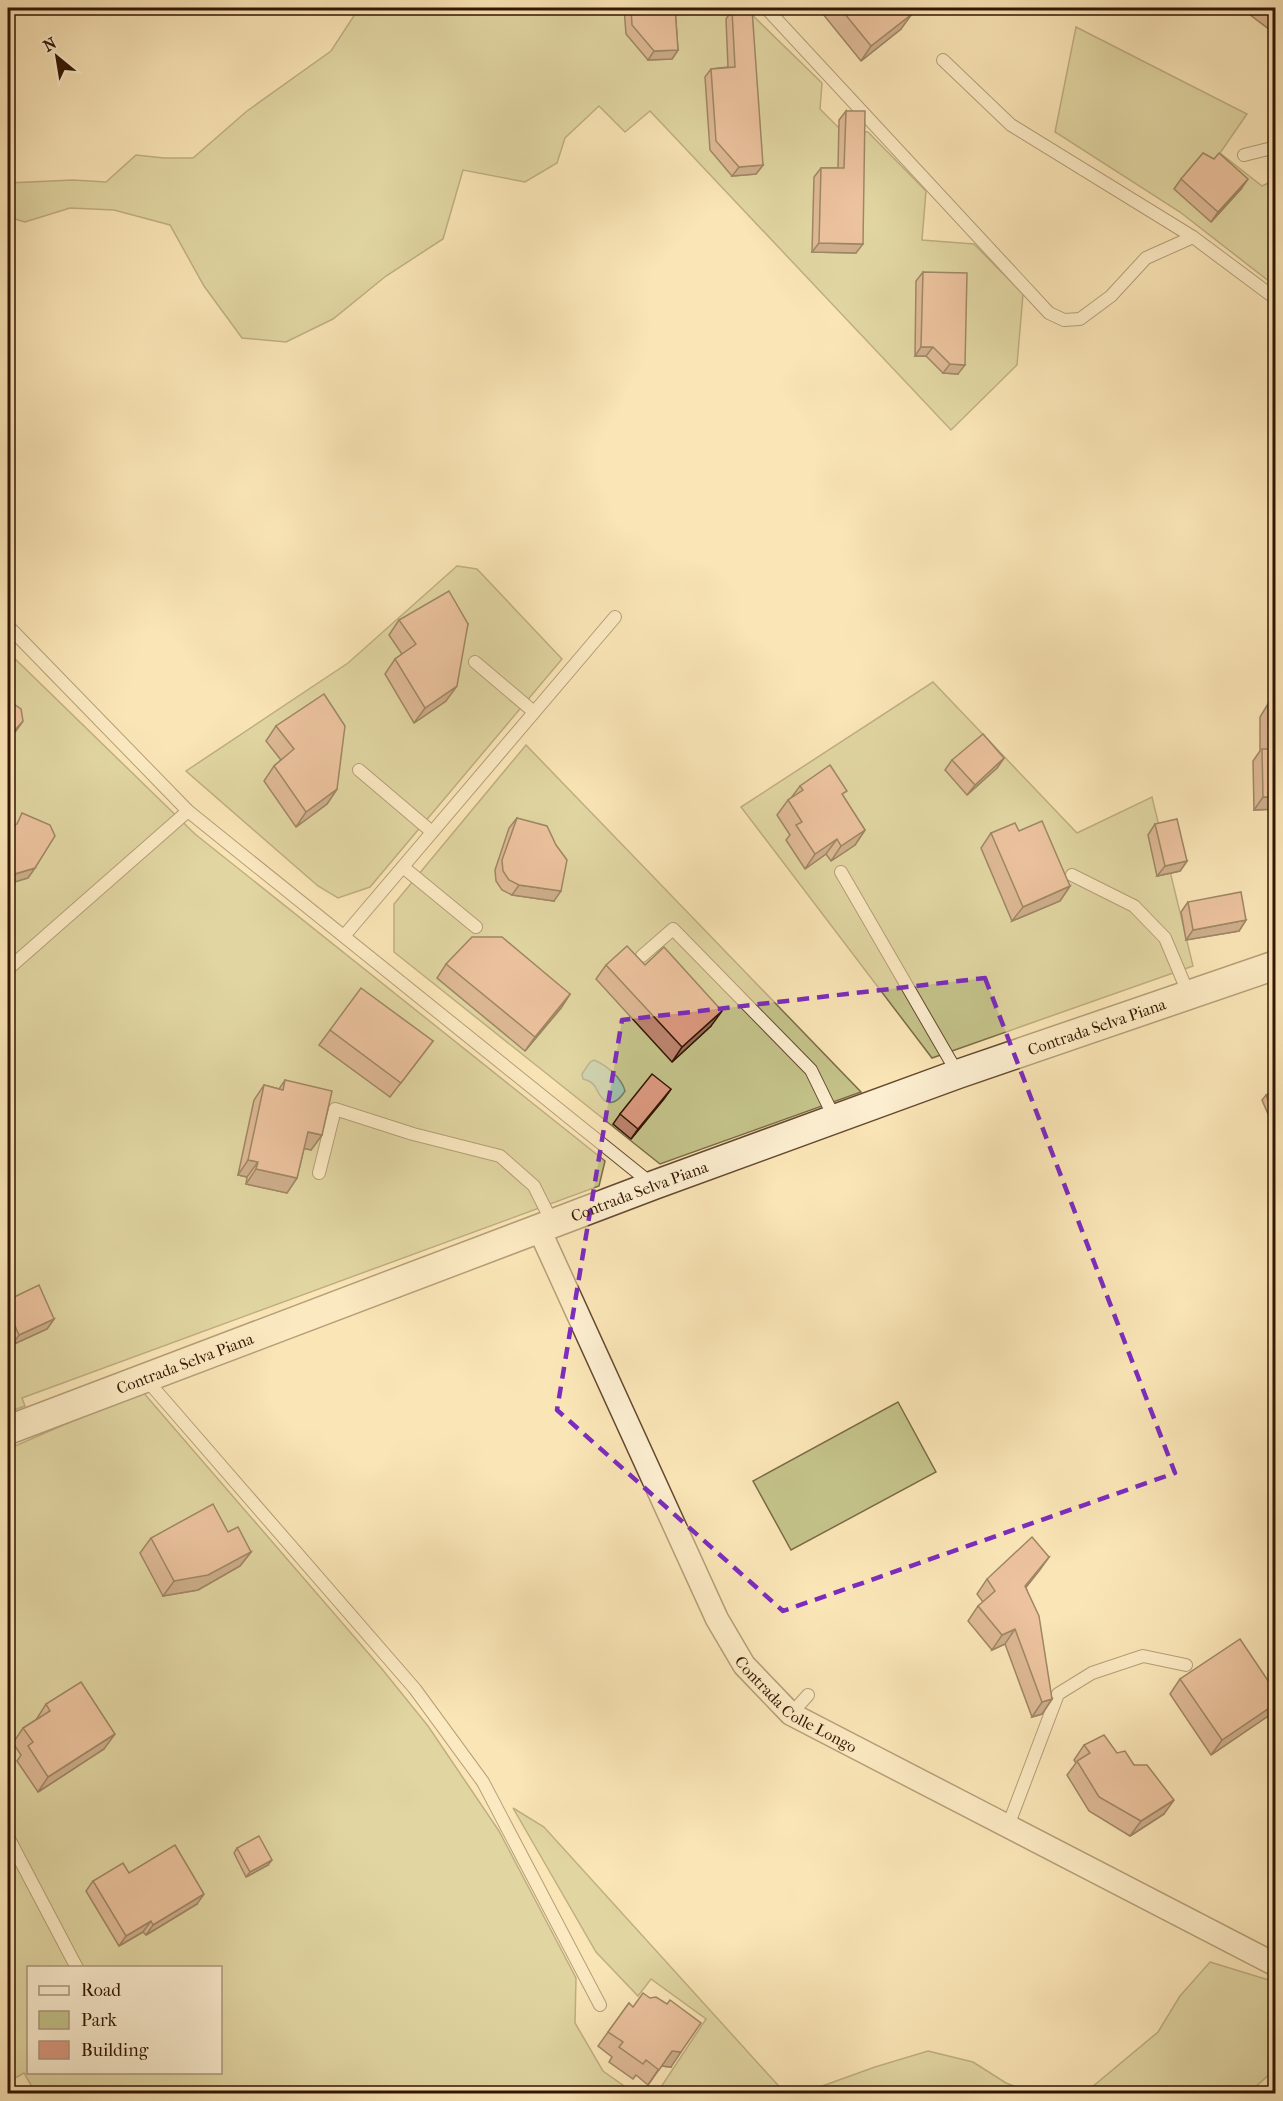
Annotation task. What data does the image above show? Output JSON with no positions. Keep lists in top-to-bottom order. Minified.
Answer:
{"streets":{"street":["Contrada Selva Piana","Contrada Colle Longo"]},"crossings":[["Contrada Selva Piana","Contrada Colle Longo"]],"legend":["Road","Park","Building"],"north":"top left"}
